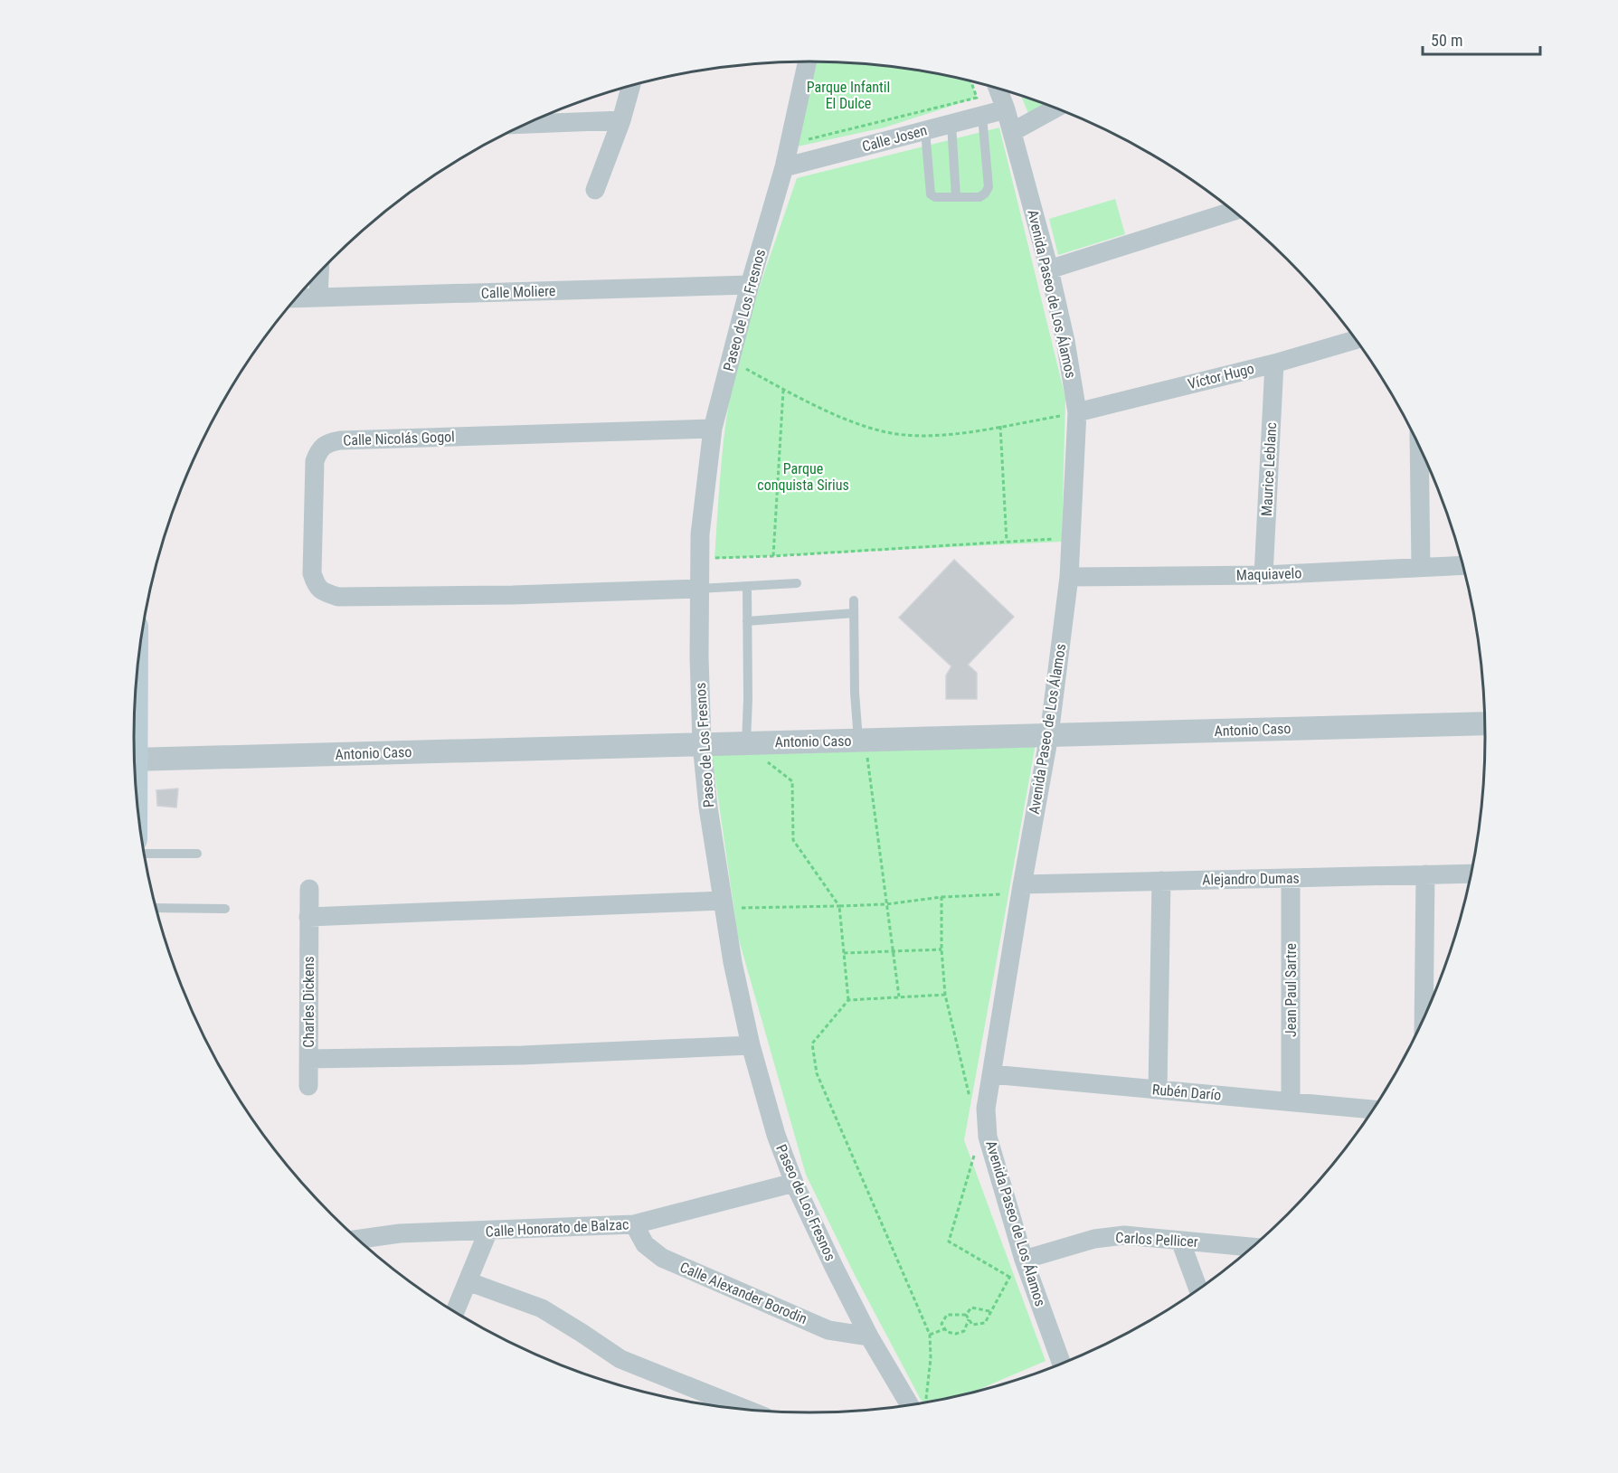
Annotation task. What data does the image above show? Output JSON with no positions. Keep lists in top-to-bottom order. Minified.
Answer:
{"streets":{"street":["Calle Josen","Calle Moliere","Avenida Paseo de Los Álamos","Paseo de Los Fresnos","Víctor Hugo","Calle Nicolás Gogol","Maurice Leblanc","Maquiavelo","Antonio Caso","Alejandro Dumas","Jean Paul Sartre","Charles Dickens","Rubén Darío","Calle Honorato de Balzac","Carlos Pellicer","Calle Alexander Borodin"]},"crossings":[["Calle Josen","Avenida Paseo de Los Álamos"],["Calle Josen","Paseo de Los Fresnos"],["Calle Moliere","Paseo de Los Fresnos"],["Avenida Paseo de Los Álamos","Víctor Hugo"],["Avenida Paseo de Los Álamos","Maquiavelo"],["Avenida Paseo de Los Álamos","Antonio Caso"],["Avenida Paseo de Los Álamos","Alejandro Dumas"],["Avenida Paseo de Los Álamos","Rubén Darío"],["Avenida Paseo de Los Álamos","Carlos Pellicer"],["Paseo de Los Fresnos","Calle Nicolás Gogol"],["Paseo de Los Fresnos","Antonio Caso"],["Paseo de Los Fresnos","Charles Dickens"],["Paseo de Los Fresnos","Calle Honorato de Balzac"],["Paseo de Los Fresnos","Calle Alexander Borodin"],["Víctor Hugo","Maurice Leblanc"],["Maurice Leblanc","Maquiavelo"],["Alejandro Dumas","Jean Paul Sartre"],["Jean Paul Sartre","Rubén Darío"],["Calle Honorato de Balzac","Calle Alexander Borodin"]],"parks":["Parque Infantil El Dulce","Parque conquista Sirius"],"scale_bar":"50 m"}
